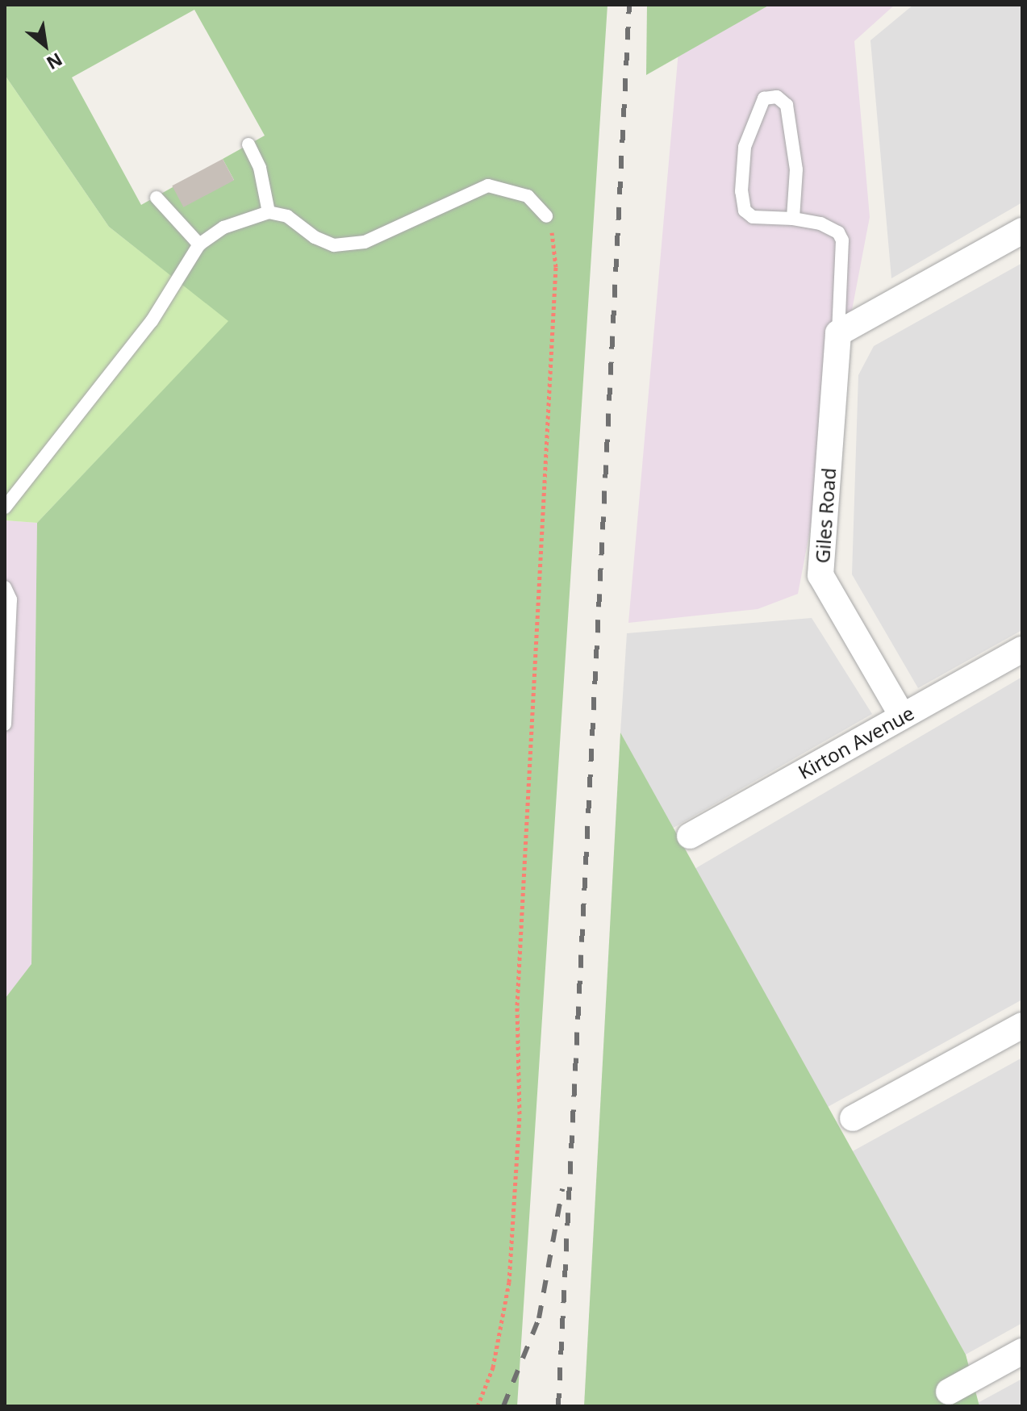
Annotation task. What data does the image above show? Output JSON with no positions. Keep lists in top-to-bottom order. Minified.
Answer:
{"streets":{"street":["Giles Road","Kirton Avenue"]},"crossings":[["Giles Road","Kirton Avenue"]],"north":"bottom right"}
